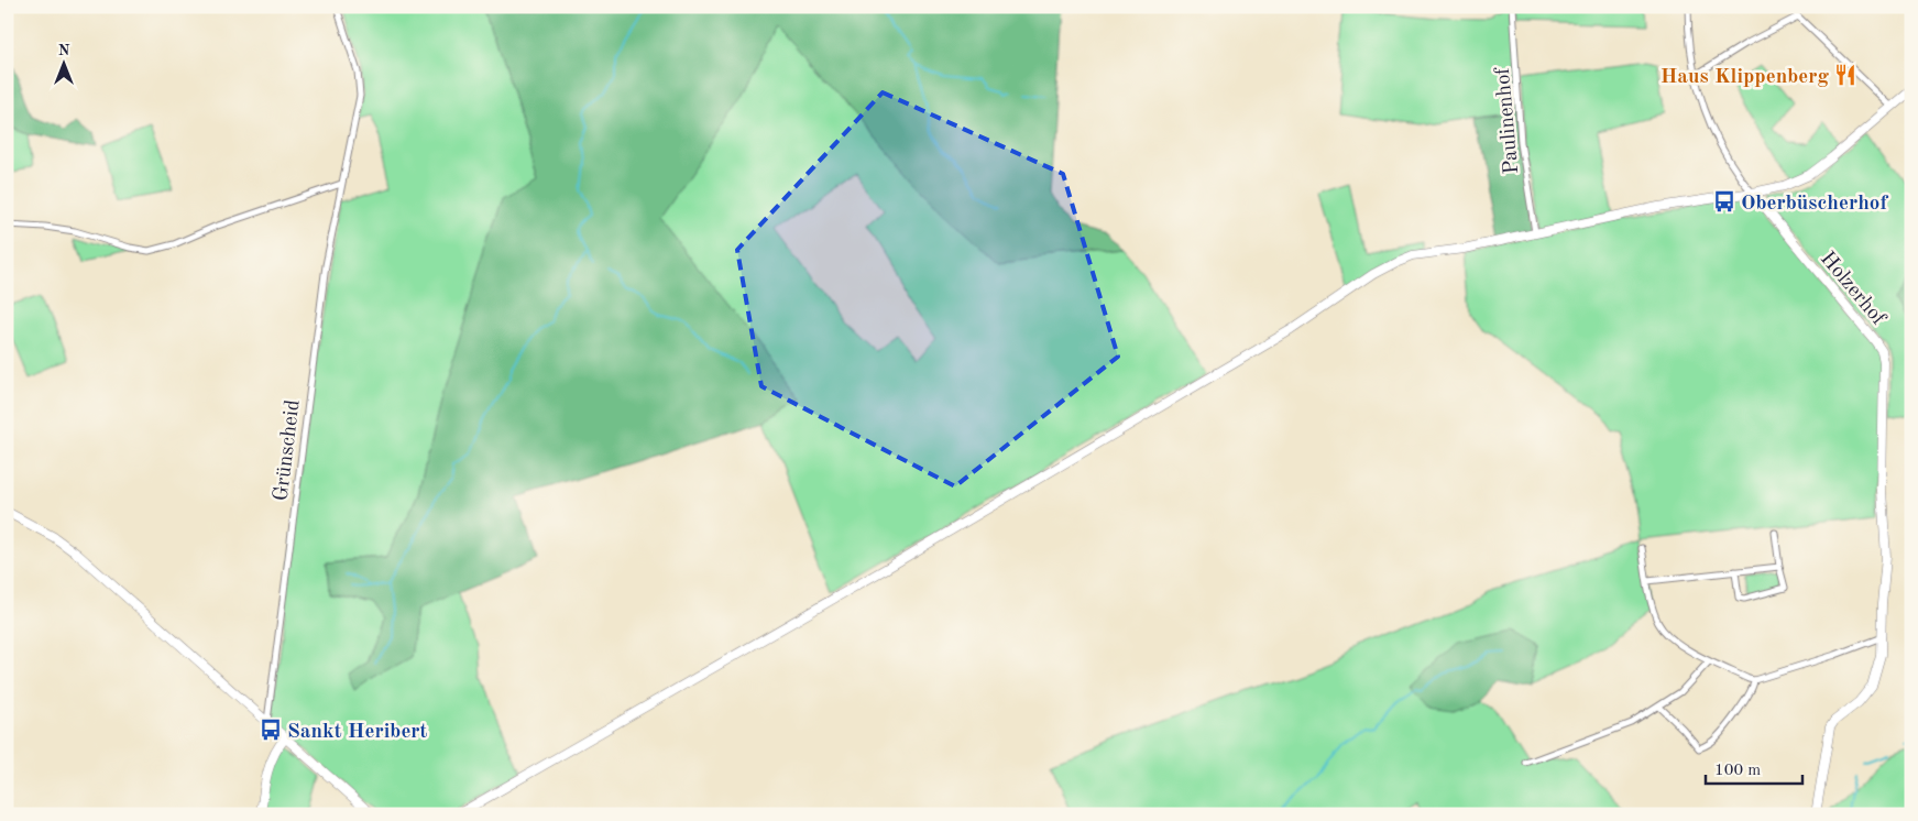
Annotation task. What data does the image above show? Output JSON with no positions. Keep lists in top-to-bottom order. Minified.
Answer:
{"streets":{"street":["Paulinenhof","Holzerhof","Grünscheid"]},"places":{"restaurant":["Haus Klippenberg"],"bus stop":["Oberbüscherhof","Sankt Heribert"]},"scale_bar":"100 m","north":"top"}
